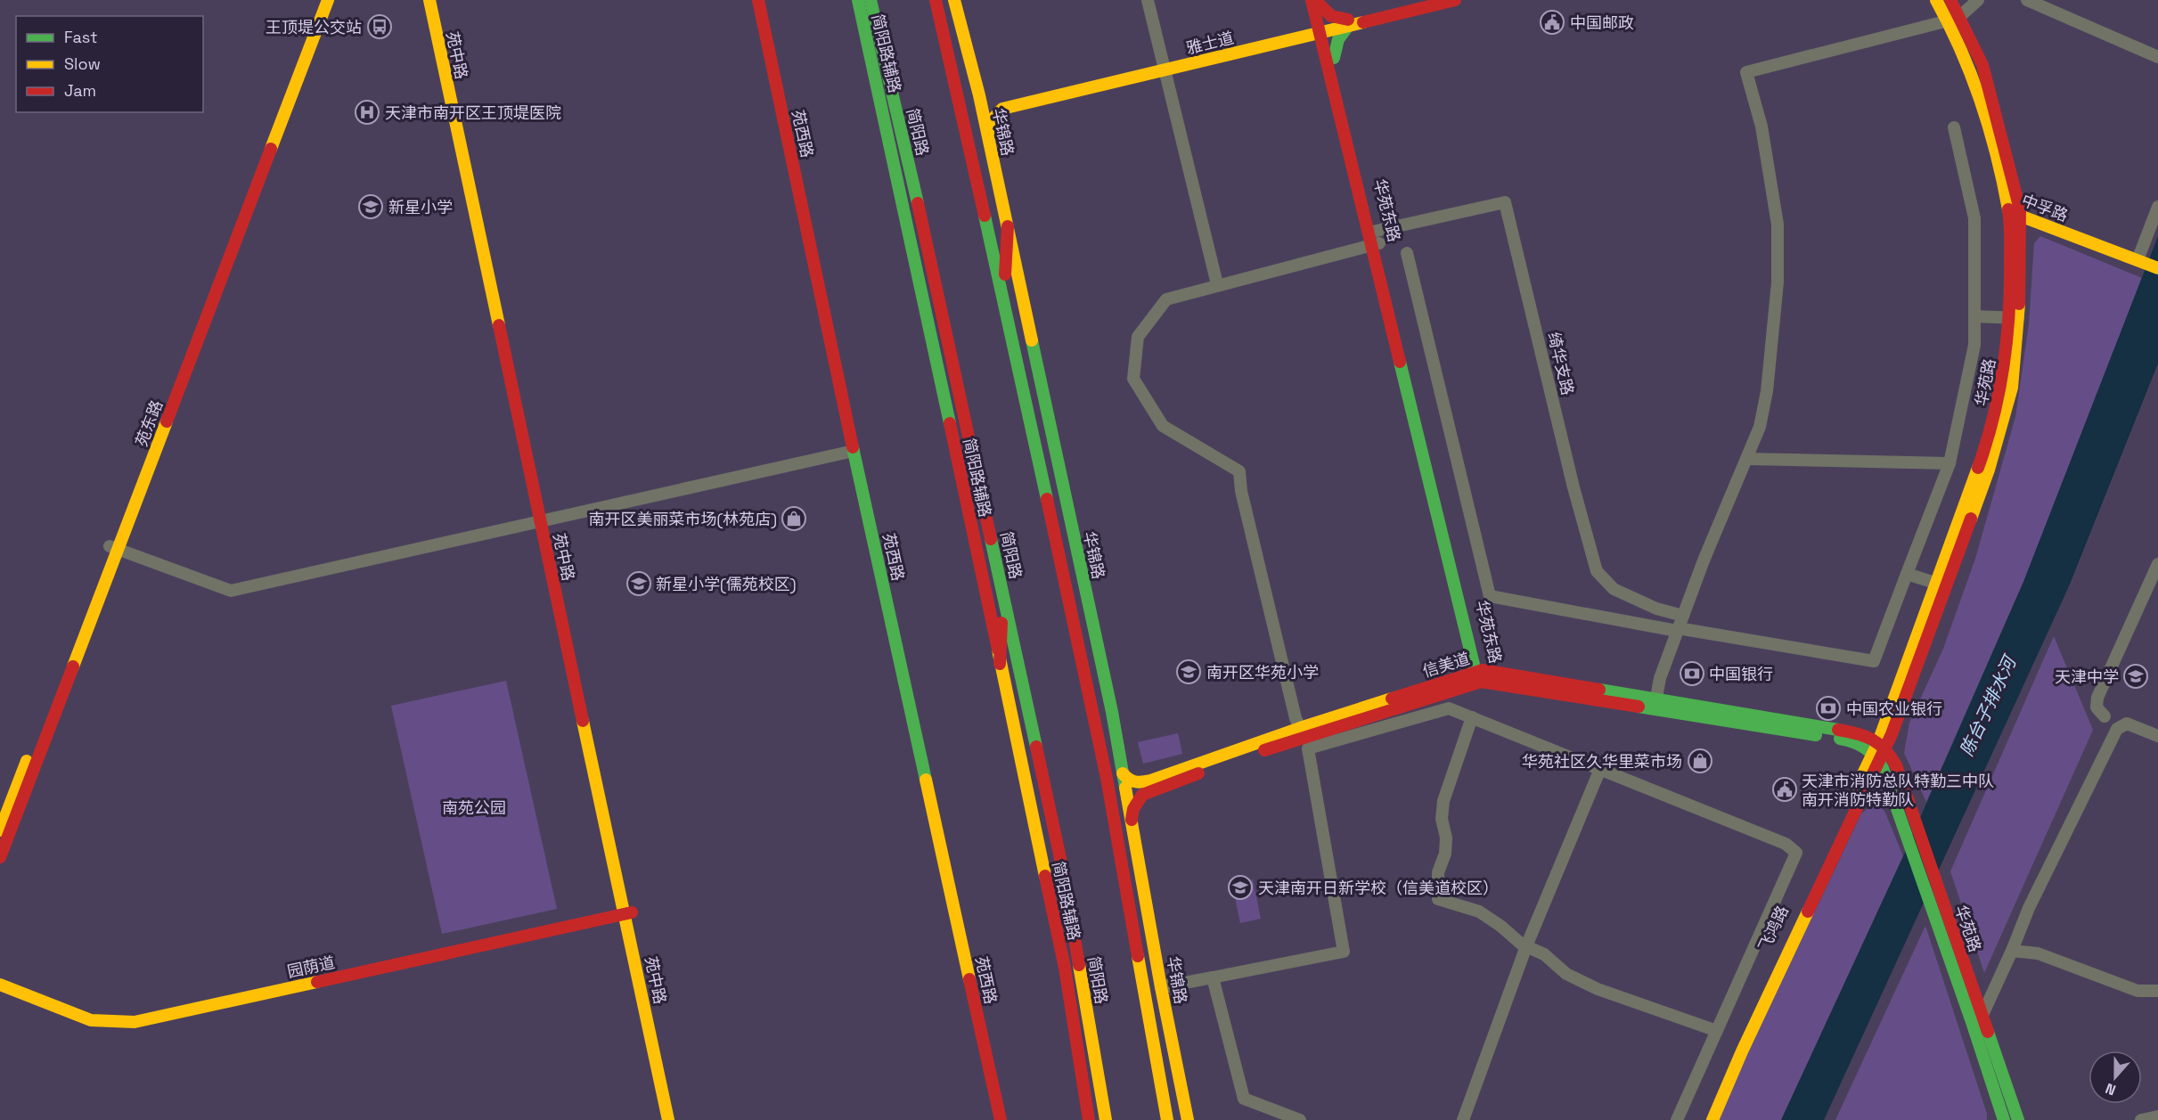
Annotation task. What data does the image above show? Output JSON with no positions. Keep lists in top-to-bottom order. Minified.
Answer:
{"streets":{"main road":["雅士道","简阳路辅路","苑中路","简阳路","华锦路","苑西路","中孚路","华苑东路","华苑路","苑东路","信美道","飞鸿路","园荫道"],"street":["绮华支路"]},"crossings":[["雅士道","华锦路"],["雅士道","华苑东路"],["苑中路","园荫道"],["华锦路","信美道"],["中孚路","华苑路"],["华苑东路","绮华支路"],["华苑东路","信美道"],["华苑路","信美道"],["华苑路","飞鸿路"],["信美道","飞鸿路"]],"water":["陈台子排水河"],"parks":["南苑公园"],"places":{"public building":["中国邮政","天津市消防总队特勤三中队 南开消防特勤队"],"bus stop":["王顶堤公交站"],"hospital":["天津市南开区王顶堤医院"],"school or university":["新星小学","新星小学(儒苑校区)","南开区华苑小学","天津中学","天津南开日新学校（信美道校区）"],"shop":["南开区美丽菜市场(林苑店)","华苑社区久华里菜市场"],"bank":["中国银行","中国农业银行"]},"legend":["Fast","Slow","Jam"],"north":"bottom"}
